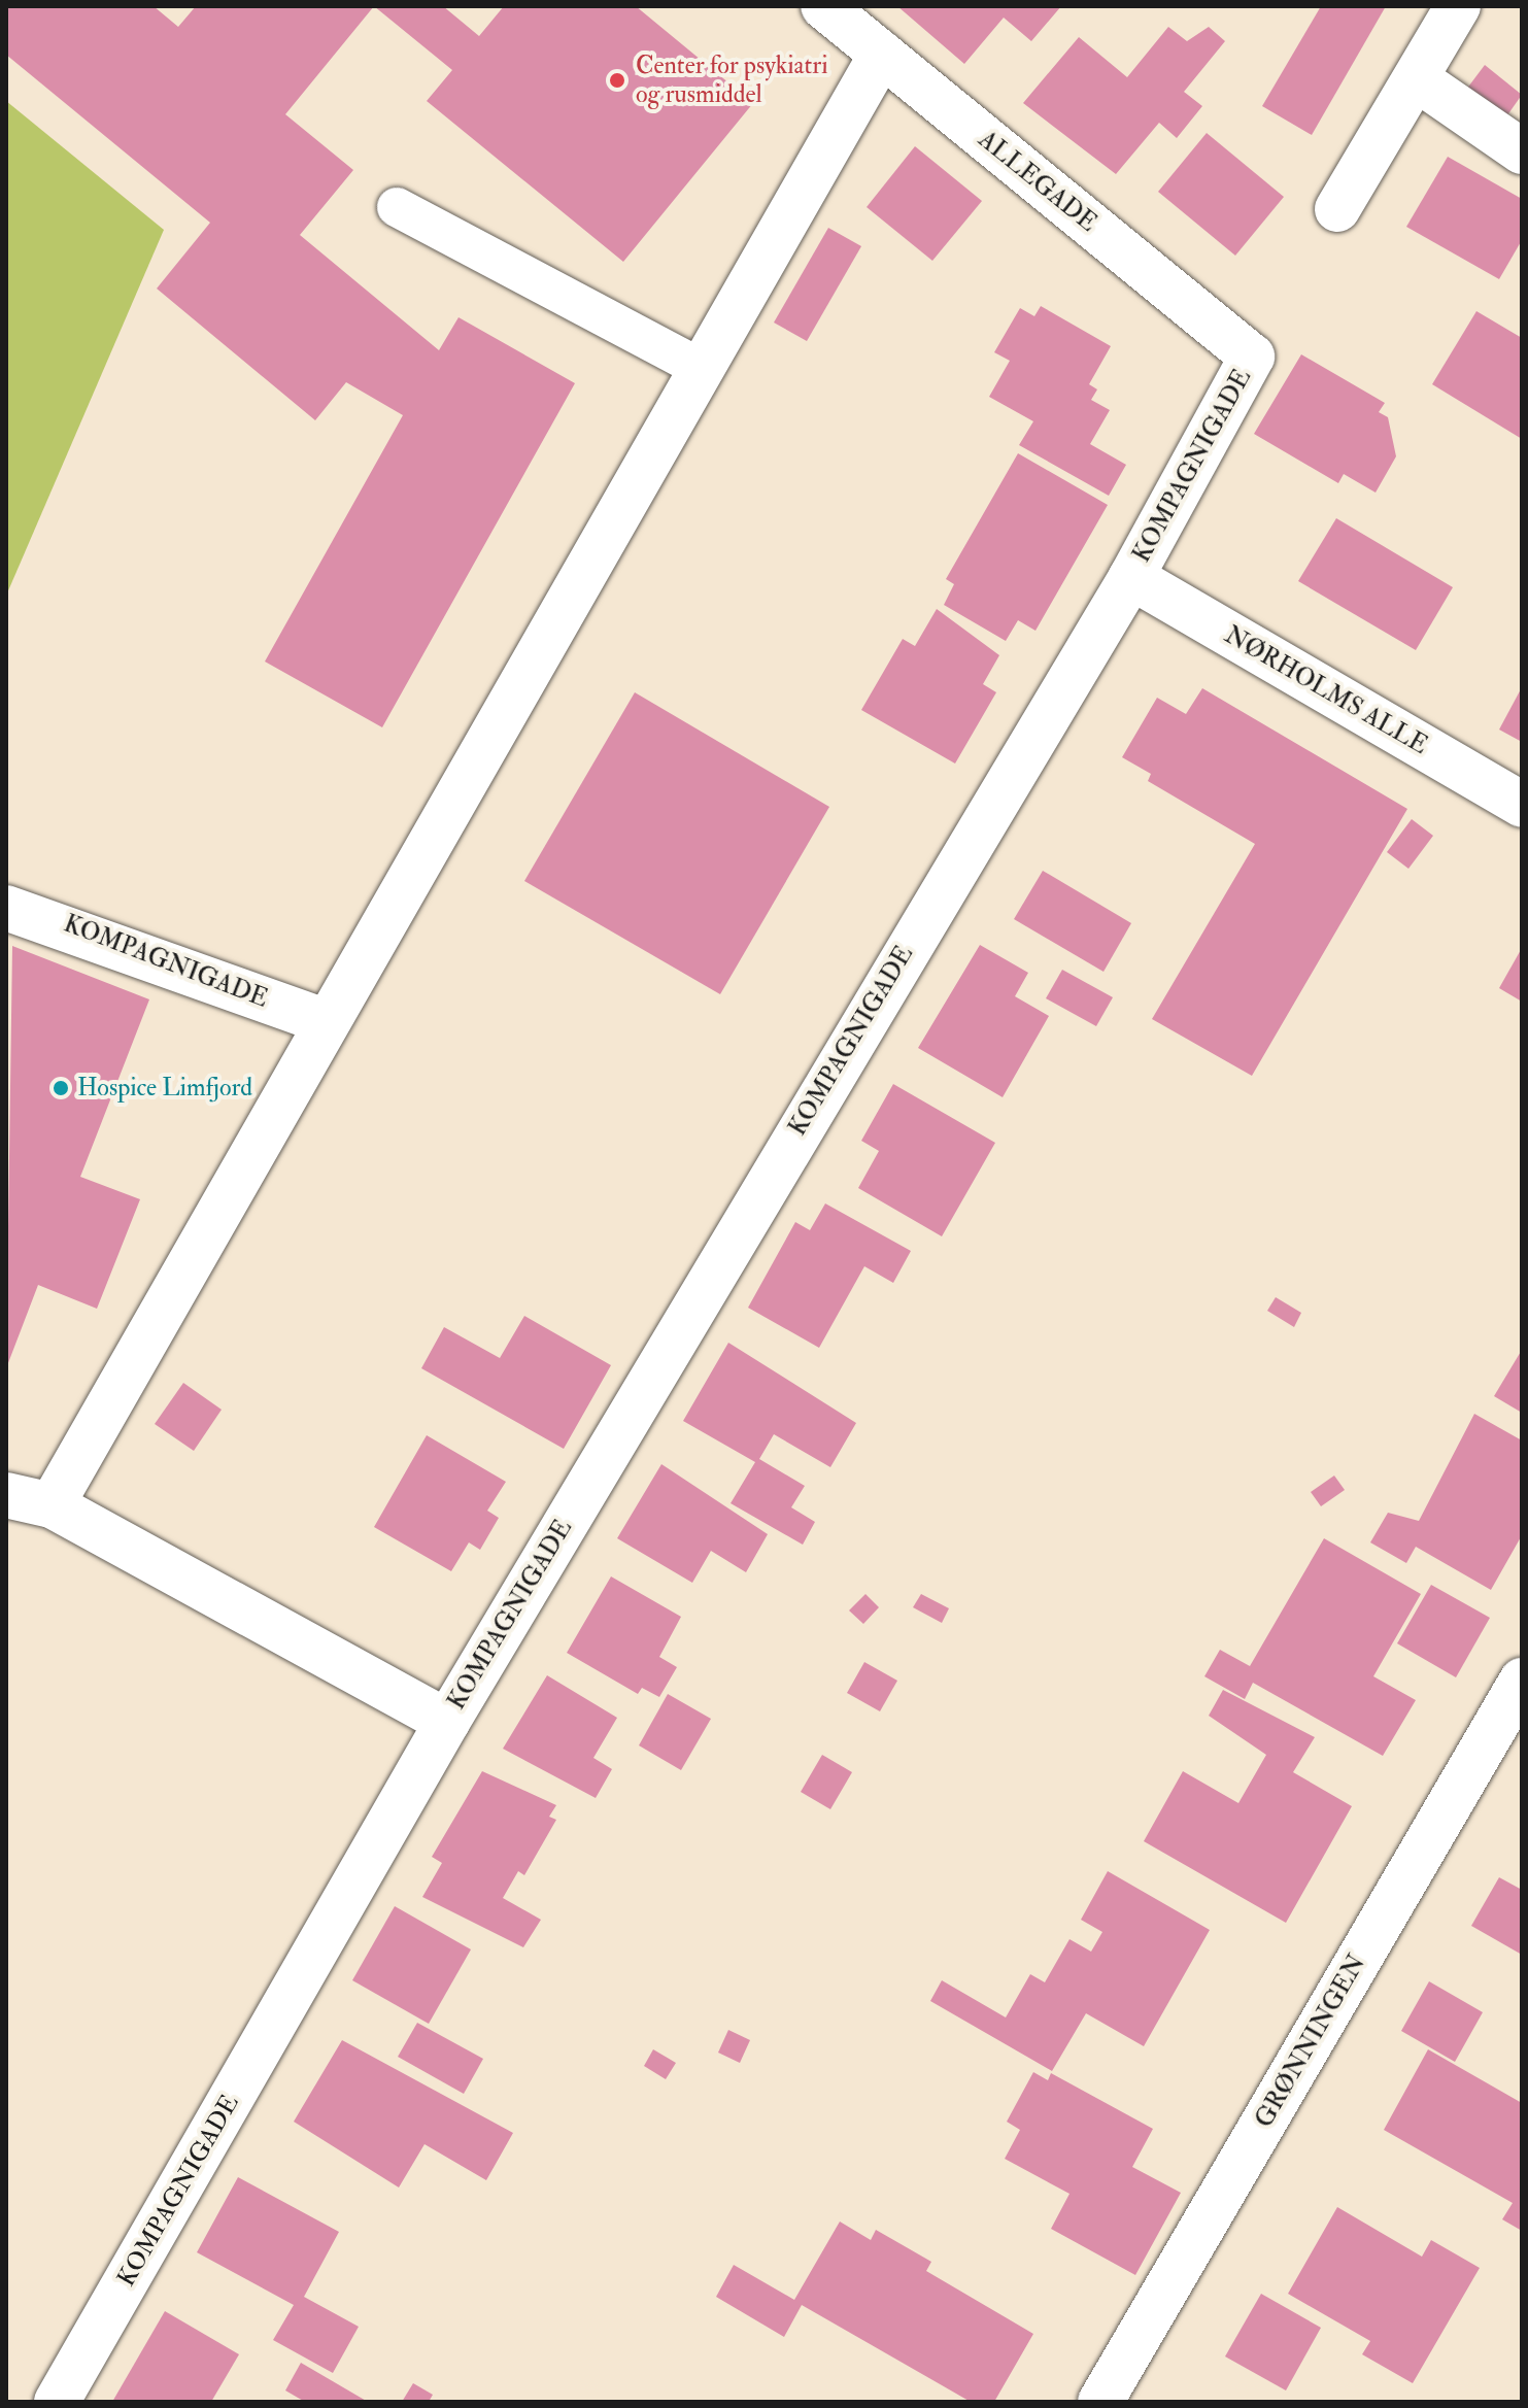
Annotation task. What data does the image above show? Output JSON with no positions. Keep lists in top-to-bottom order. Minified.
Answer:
{"streets":{"street":["ALLEGADE","KOMPAGNIGADE","NØRHOLMS ALLE","GRØNNINGEN"]},"crossings":[["ALLEGADE","KOMPAGNIGADE"],["KOMPAGNIGADE","NØRHOLMS ALLE"]],"places":["Center for psykiatri og rusmiddel","Hospice Limfjord"]}
